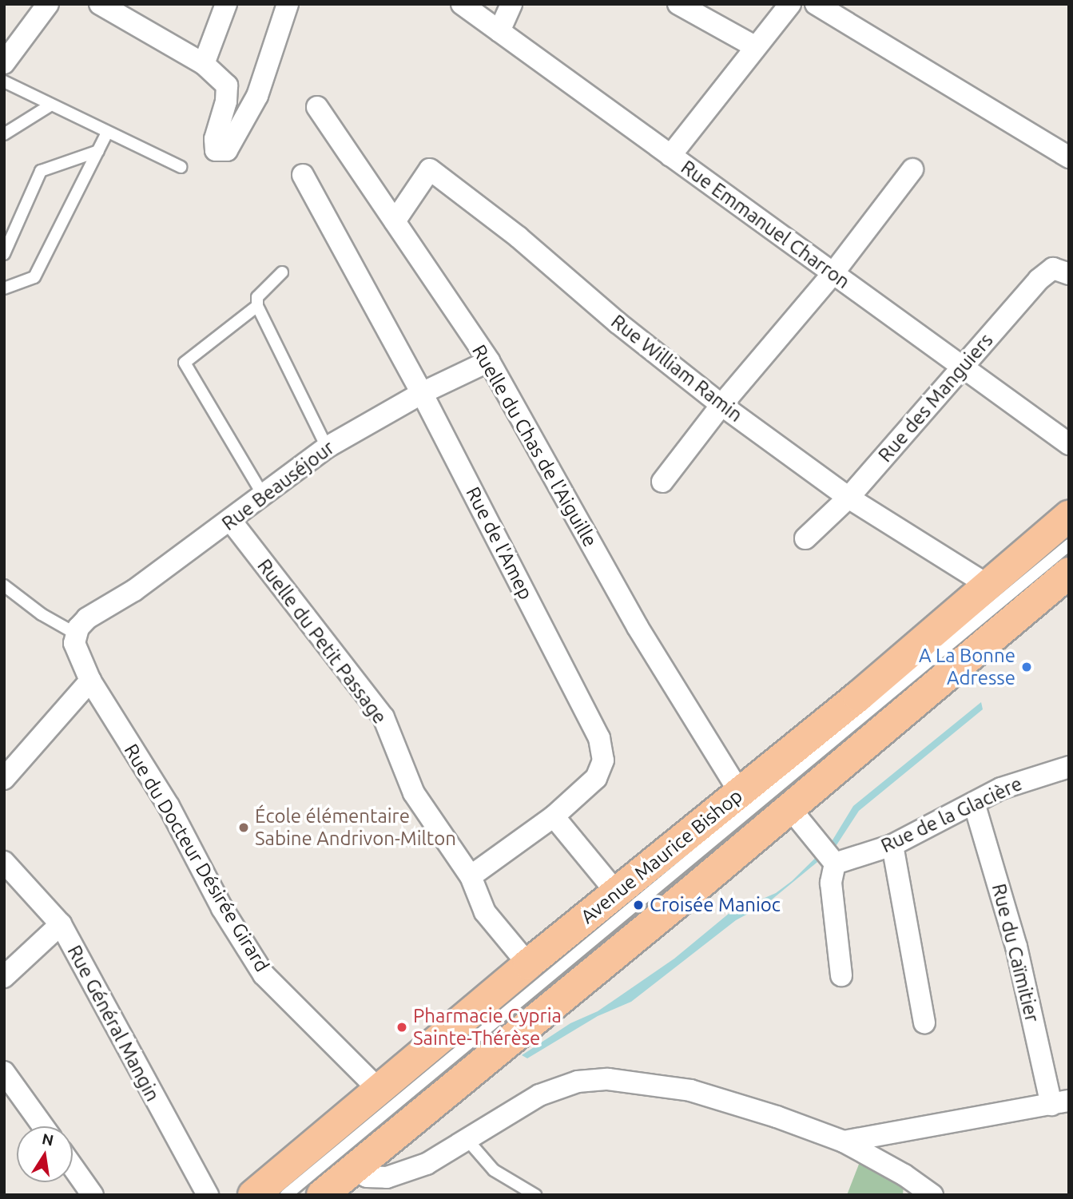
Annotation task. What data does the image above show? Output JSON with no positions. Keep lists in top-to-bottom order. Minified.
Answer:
{"streets":{"main road":["Avenue Maurice Bishop"],"street":["Rue Emmanuel Charron","Rue William Ramin","Rue des Manguiers","Ruelle du Chas de l'Aiguille","Rue Beauséjour","Rue de l'Amep","Ruelle du Petit Passage","Rue de la Glacière","Rue du Docteur Désirée Girard","Rue du Caïmitier","Rue Général Mangin"]},"crossings":[["Rue Emmanuel Charron","Rue des Manguiers"],["Rue William Ramin","Rue des Manguiers"],["Rue William Ramin","Ruelle du Chas de l'Aiguille"],["Rue William Ramin","Avenue Maurice Bishop"],["Ruelle du Chas de l'Aiguille","Rue Beauséjour"],["Ruelle du Chas de l'Aiguille","Avenue Maurice Bishop"],["Rue Beauséjour","Rue de l'Amep"],["Rue Beauséjour","Ruelle du Petit Passage"],["Rue Beauséjour","Rue du Docteur Désirée Girard"],["Rue de l'Amep","Ruelle du Petit Passage"],["Ruelle du Petit Passage","Avenue Maurice Bishop"],["Rue de la Glacière","Rue du Caïmitier"],["Avenue Maurice Bishop","Rue du Docteur Désirée Girard"]],"places":["A La Bonne Adresse","École élémentaire Sabine Andrivon-Milton","Croisée Manioc","Pharmacie Cypria Sainte-Thérèse"],"north":"top"}
